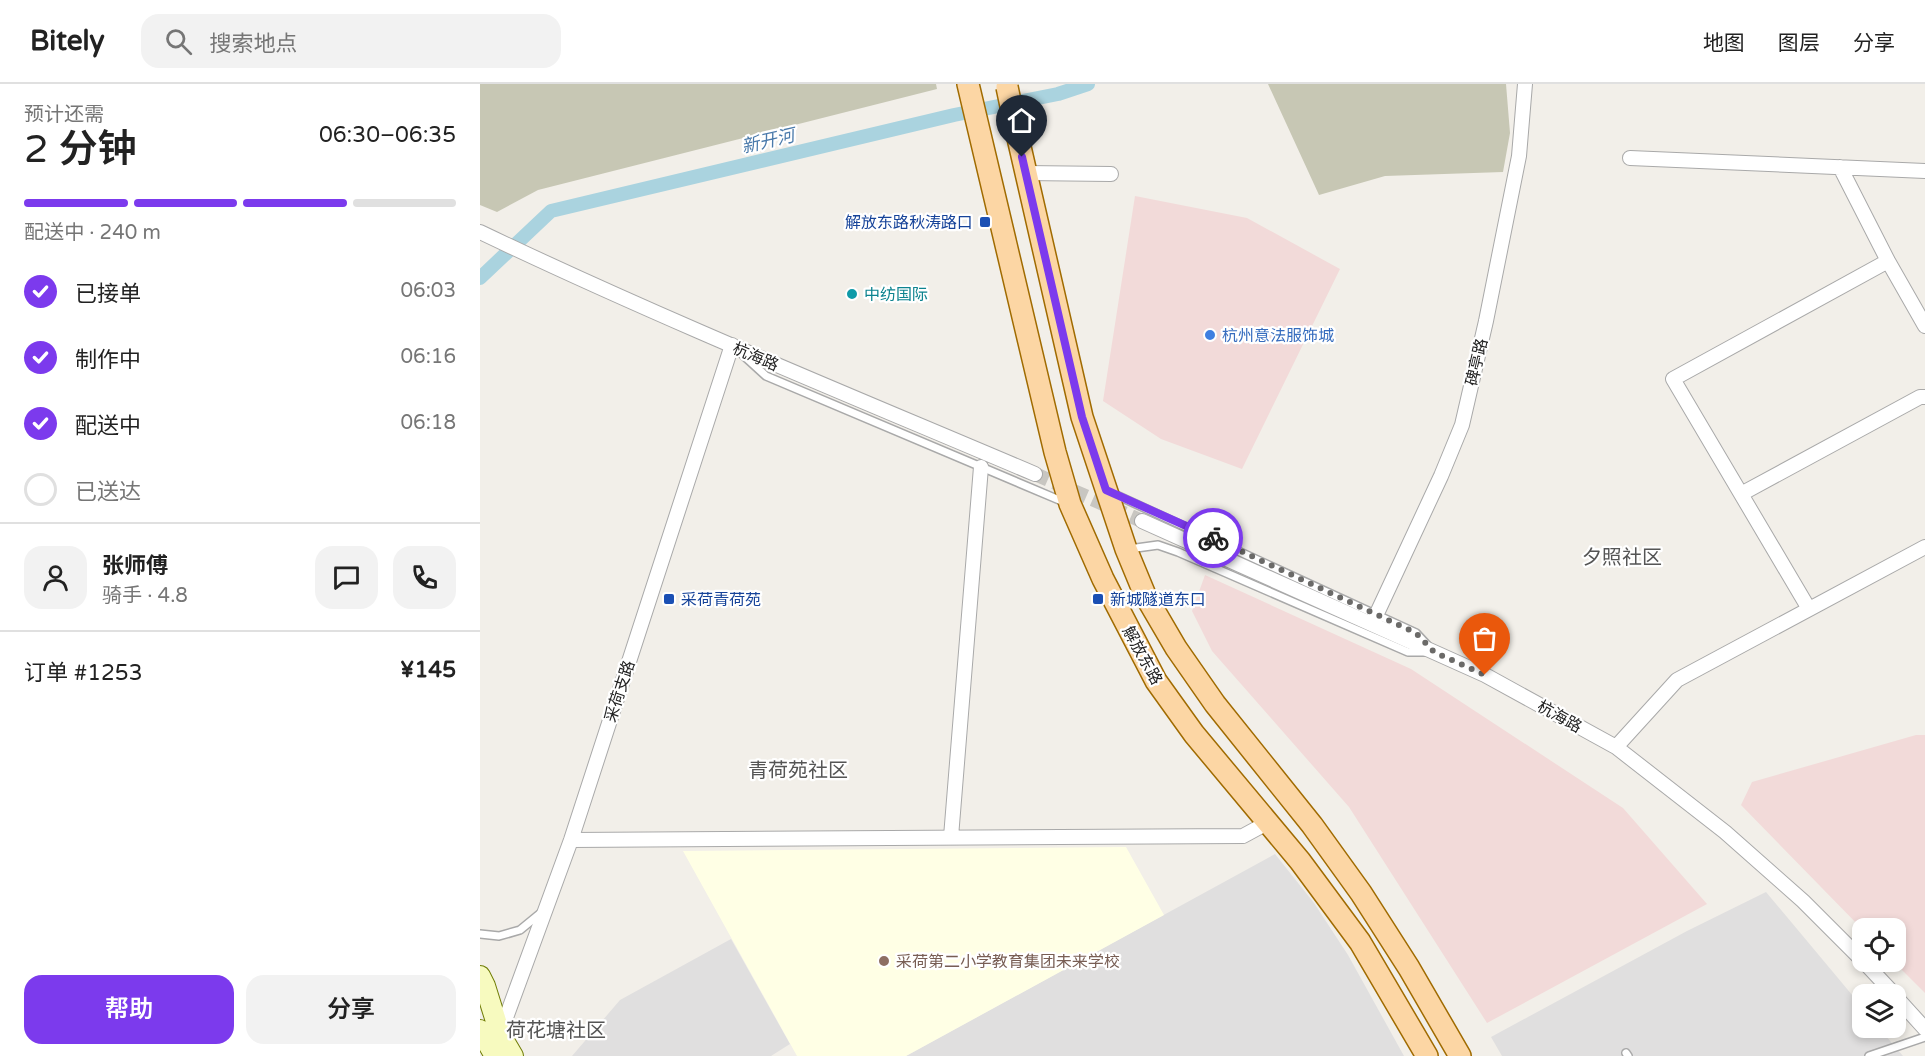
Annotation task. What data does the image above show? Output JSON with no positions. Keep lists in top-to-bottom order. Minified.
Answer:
{"streets":{"main road":["解放东路"],"street":["杭海路","碑亭路","采荷支路"]},"crossings":[["杭海路","碑亭路"],["杭海路","采荷支路"]],"districts":["夕照社区","青荷苑社区","荷花塘社区"],"water":["新开河"],"places":{"transit":["解放东路秋涛路口","采荷青荷苑","新城隧道东口"],"other":["中纺国际","杭州意法服饰城","采荷第二小学教育集团未来学校"]},"page":{"header":"Bitely","search":"搜索地点","nav":["地图","图层","分享"],"heading":["2 分钟","预计还需","06:30–06:35"],"panel":["张师傅","骑手 · 4.8","订单 #1253","¥145"],"bar":"配送中 · 240 m","list":[["已接单","06:03"],["制作中","06:16"],["配送中","06:18"],"已送达"],"buttons":["帮助","分享"]}}
